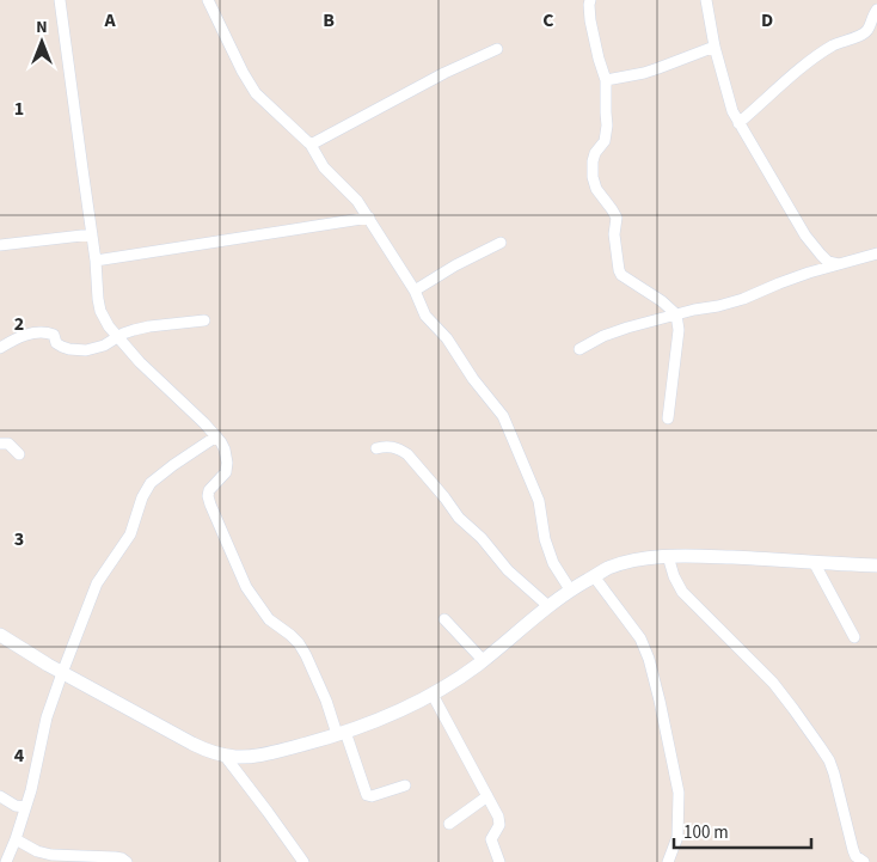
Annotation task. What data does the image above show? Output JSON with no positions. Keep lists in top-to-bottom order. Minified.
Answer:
{"scale_bar":"100 m","north":"top","grid":{"columns":["A","B","C","D"],"rows":["1","2","3","4"]}}
